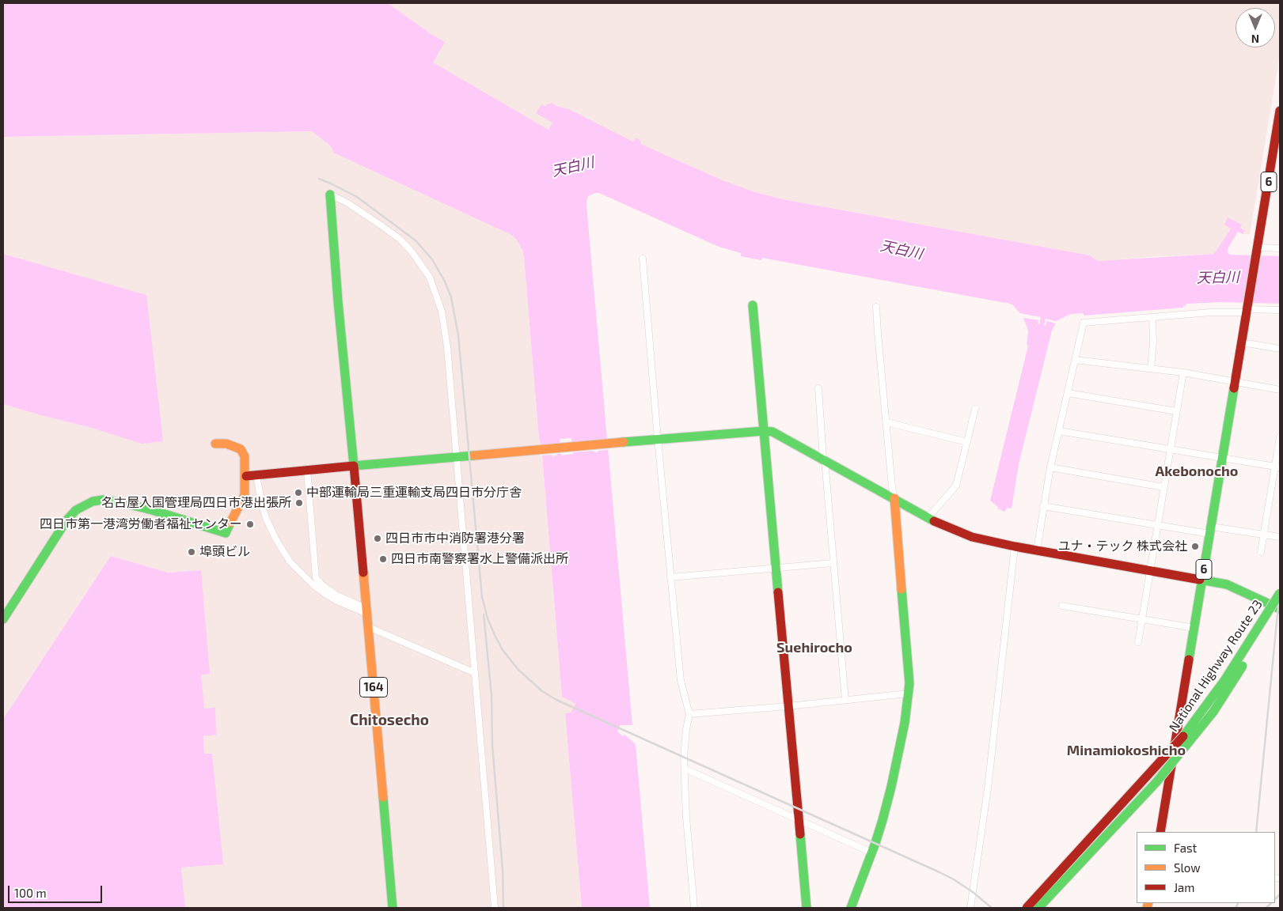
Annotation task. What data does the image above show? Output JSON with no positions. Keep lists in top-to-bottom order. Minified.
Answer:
{"streets":{"main road":["6","National Highway Route 23","164"]},"districts":["Akebonocho","Suehirocho","Chitosecho","Minamiokoshicho"],"water":["天白川"],"places":["中部運輸局三重運輸支局四日市分庁舎","名古屋入国管理局四日市港出張所","四日市第一港湾労働者福祉センター","四日市市中消防署港分署","ユナ・テック 株式会社","埠頭ビル","四日市南警察署水上警備派出所"],"legend":["Fast","Slow","Jam"],"scale_bar":"100 m","north":"bottom"}
